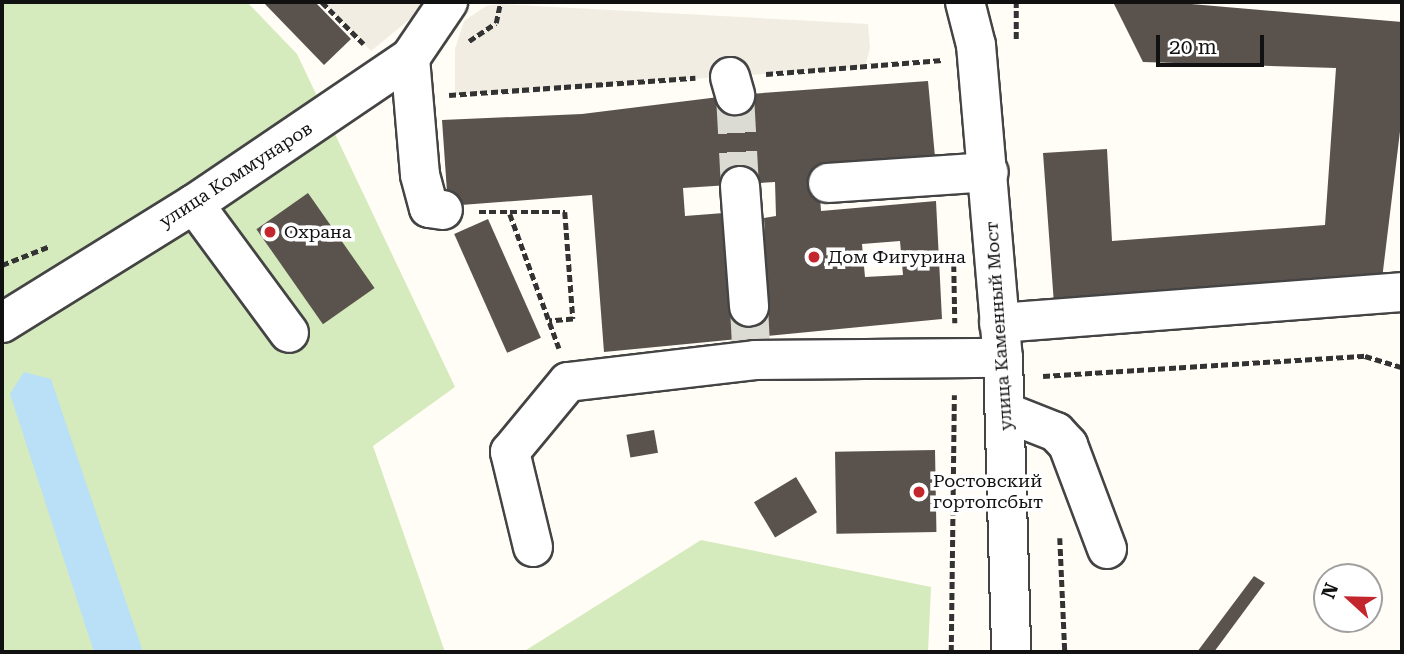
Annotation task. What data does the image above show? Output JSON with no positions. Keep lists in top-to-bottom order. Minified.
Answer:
{"streets":{"street":["улица Коммунаров","улица Каменный Мост"]},"places":["Охрана","Дом Фигурина","Ростовский гортопсбыт"],"scale_bar":"20 m","north":"left"}
